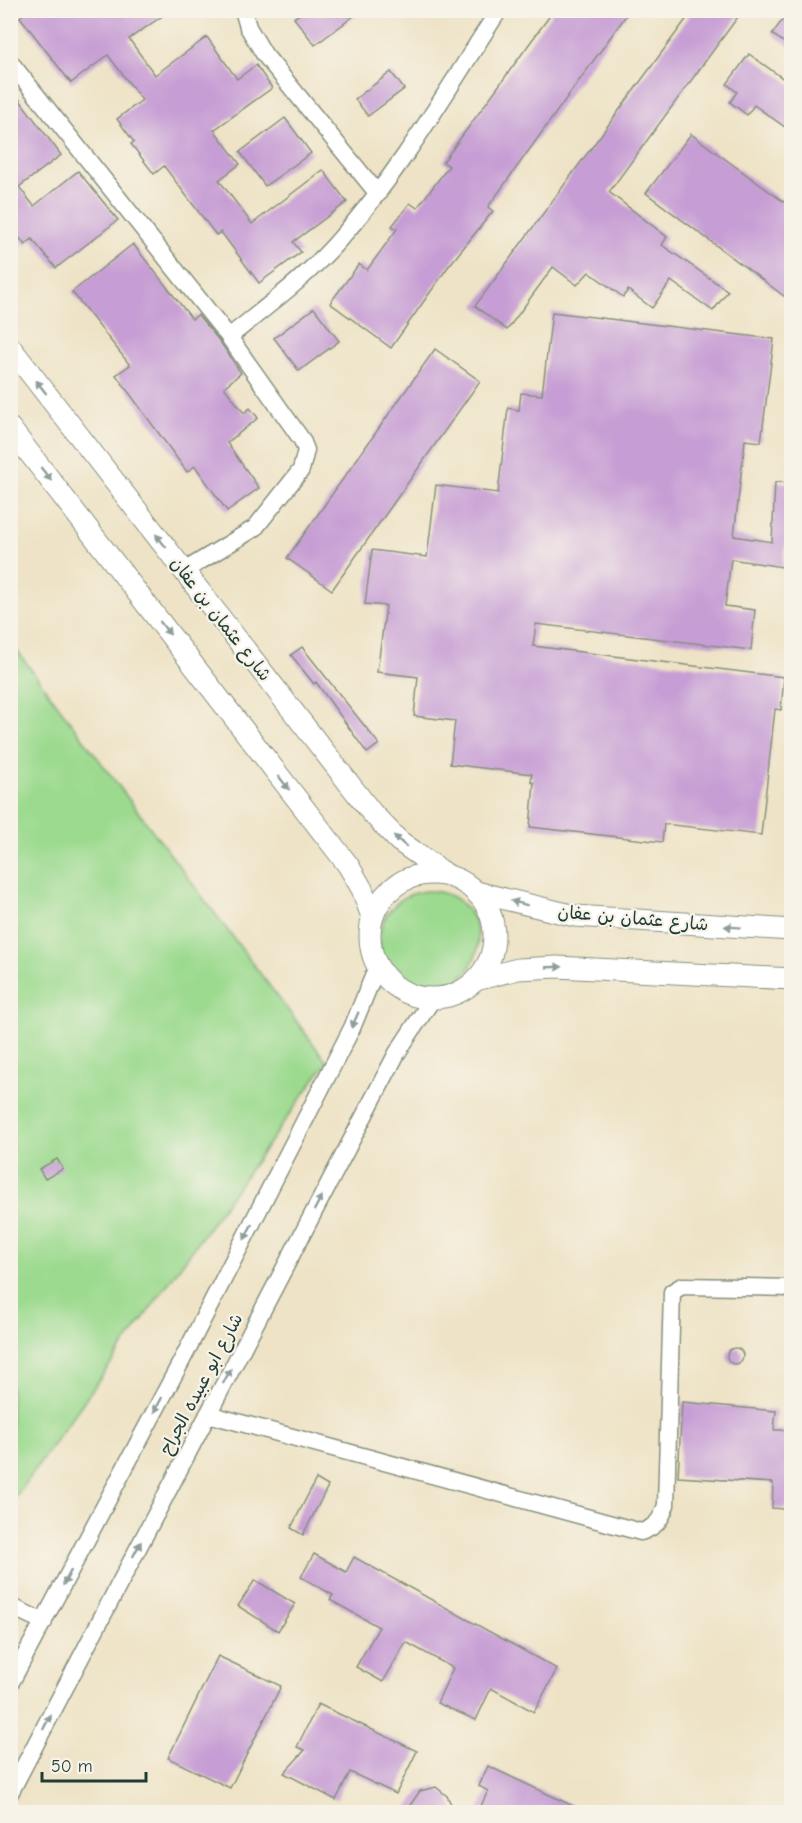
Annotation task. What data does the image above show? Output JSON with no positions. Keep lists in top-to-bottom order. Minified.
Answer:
{"streets":{"main road":["شارع عثمان بن عفان"],"street":["شارع ابو عبيده الجراح"]},"crossings":[["شارع عثمان بن عفان","شارع ابو عبيده الجراح"]],"scale_bar":"50 m"}
